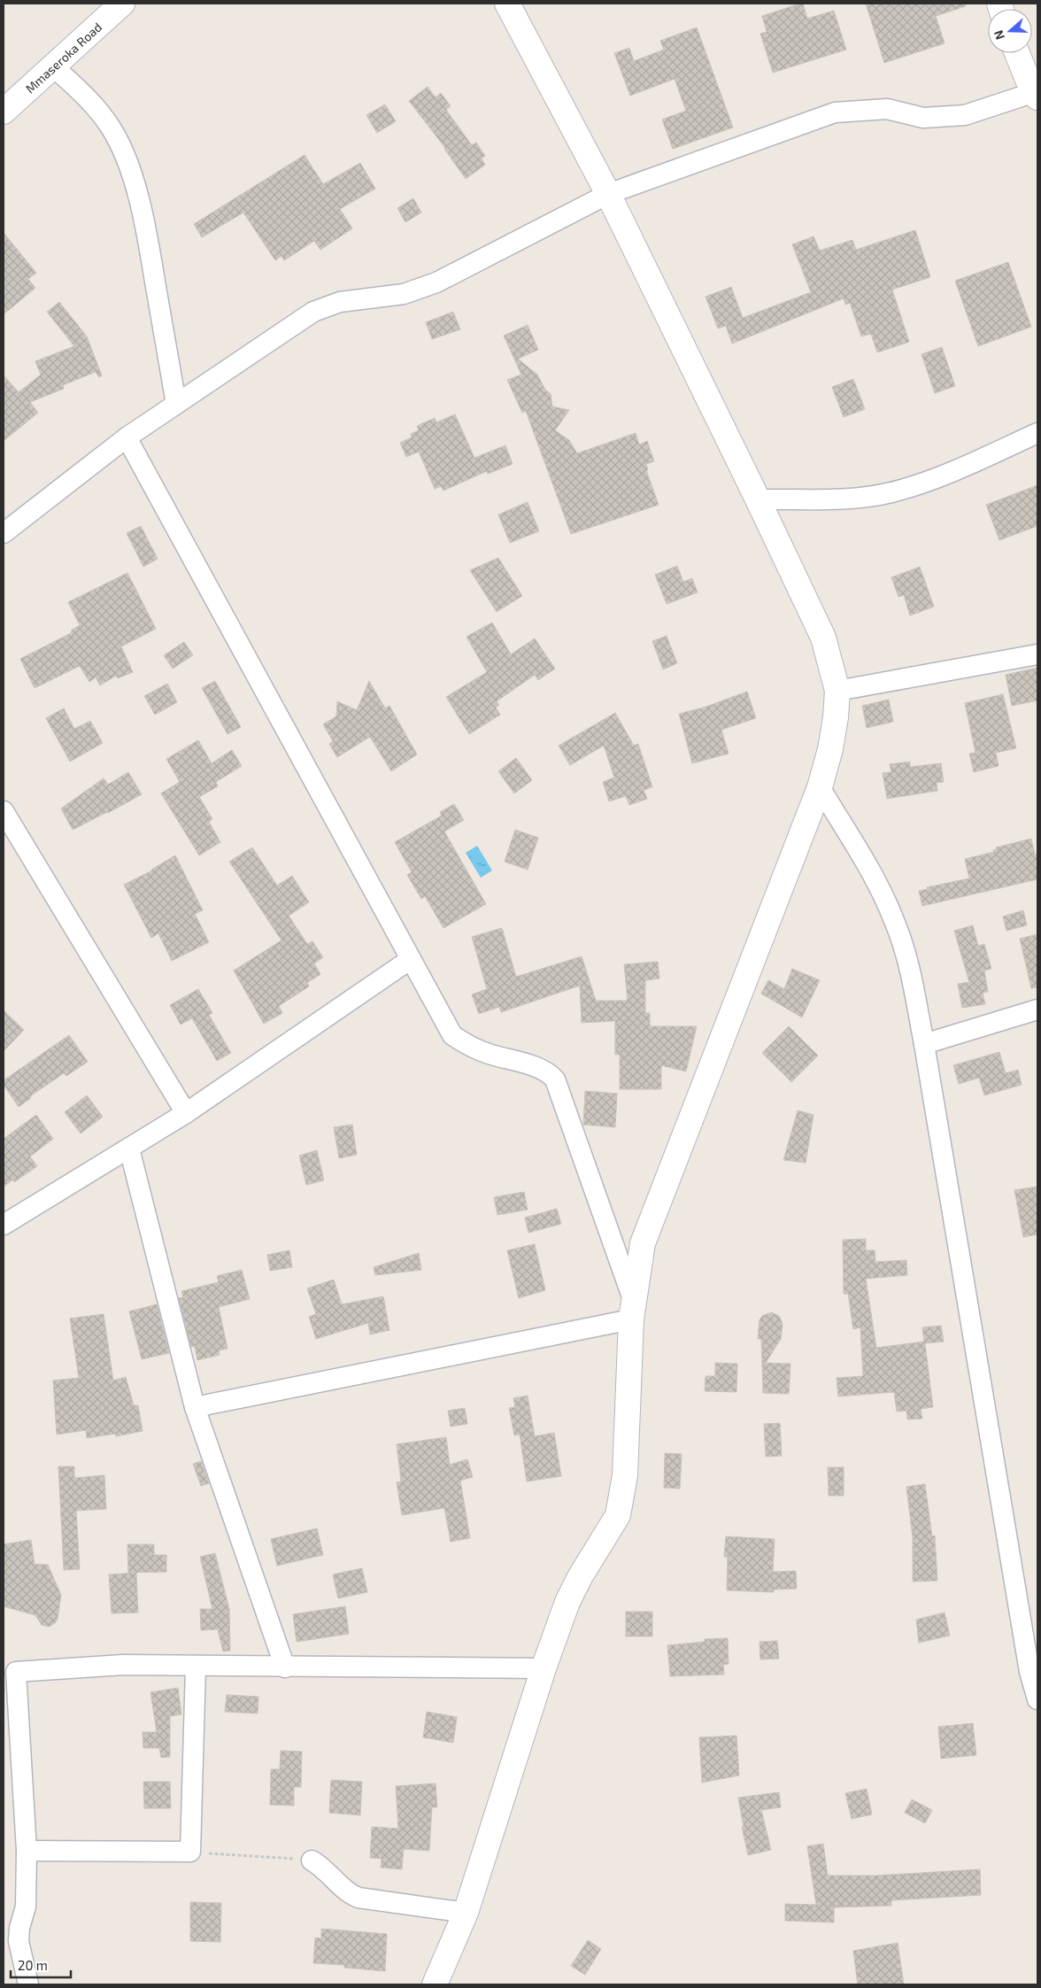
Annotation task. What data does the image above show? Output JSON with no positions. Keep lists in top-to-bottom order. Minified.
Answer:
{"streets":{"street":["Mmaseroka Road"]},"scale_bar":"20 m","north":"left"}
